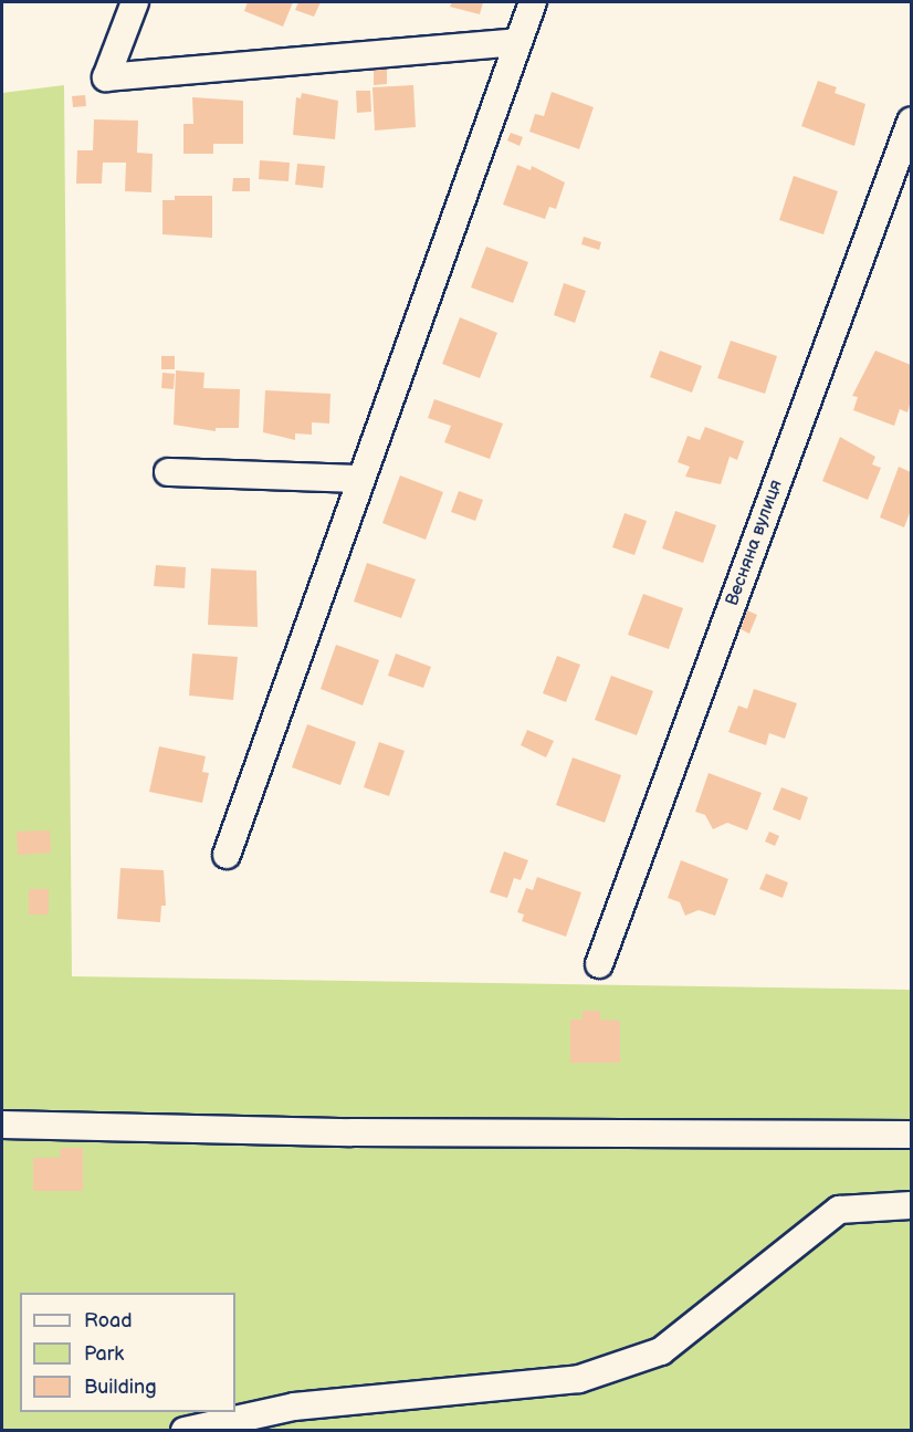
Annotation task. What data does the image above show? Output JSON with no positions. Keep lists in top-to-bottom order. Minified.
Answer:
{"streets":{"street":["Весняна вулиця"]},"legend":["Road","Park","Building"]}
